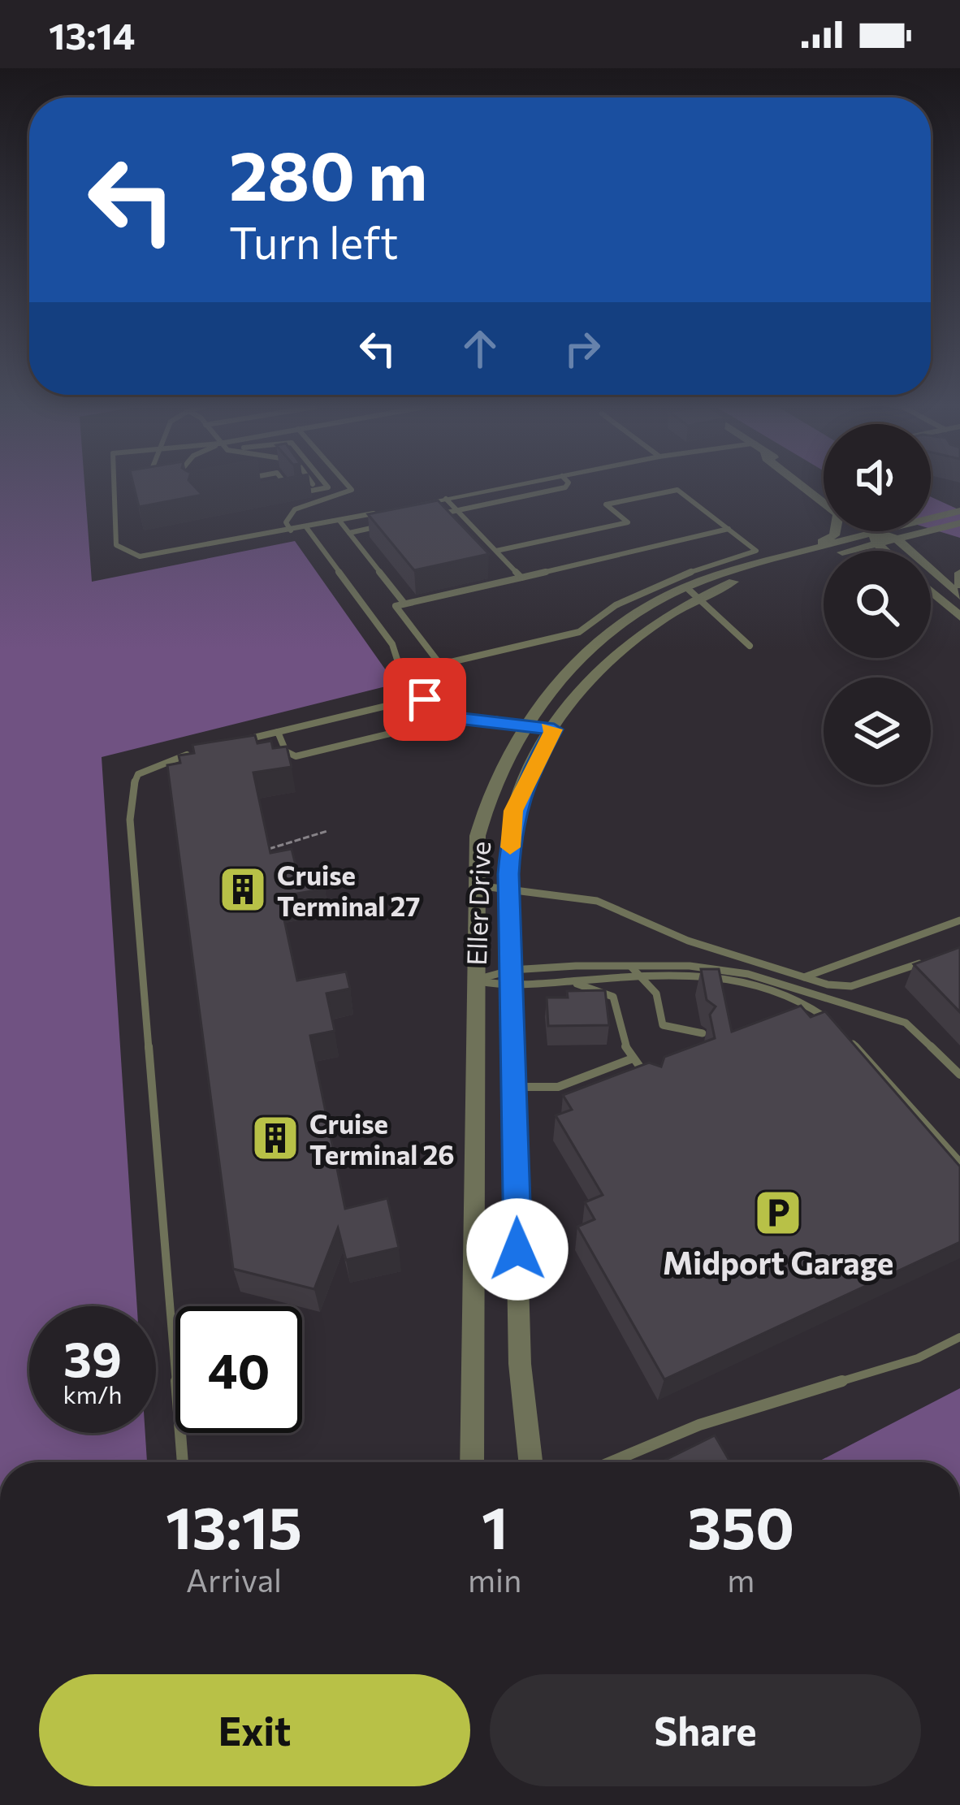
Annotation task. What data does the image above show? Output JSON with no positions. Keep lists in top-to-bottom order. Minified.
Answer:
{"streets":{"street":["Eller Drive"]},"places":{"building":["Cruise Terminal 27","Cruise Terminal 26"],"parking":["Midport Garage"]},"page":{"status":"13:14","turn":["280 m","Turn left"],"speed":"39 km/h","limit":"40","eta":["13:15","Arrival","1","min","350","m"],"buttons":["Exit","Share"]}}
